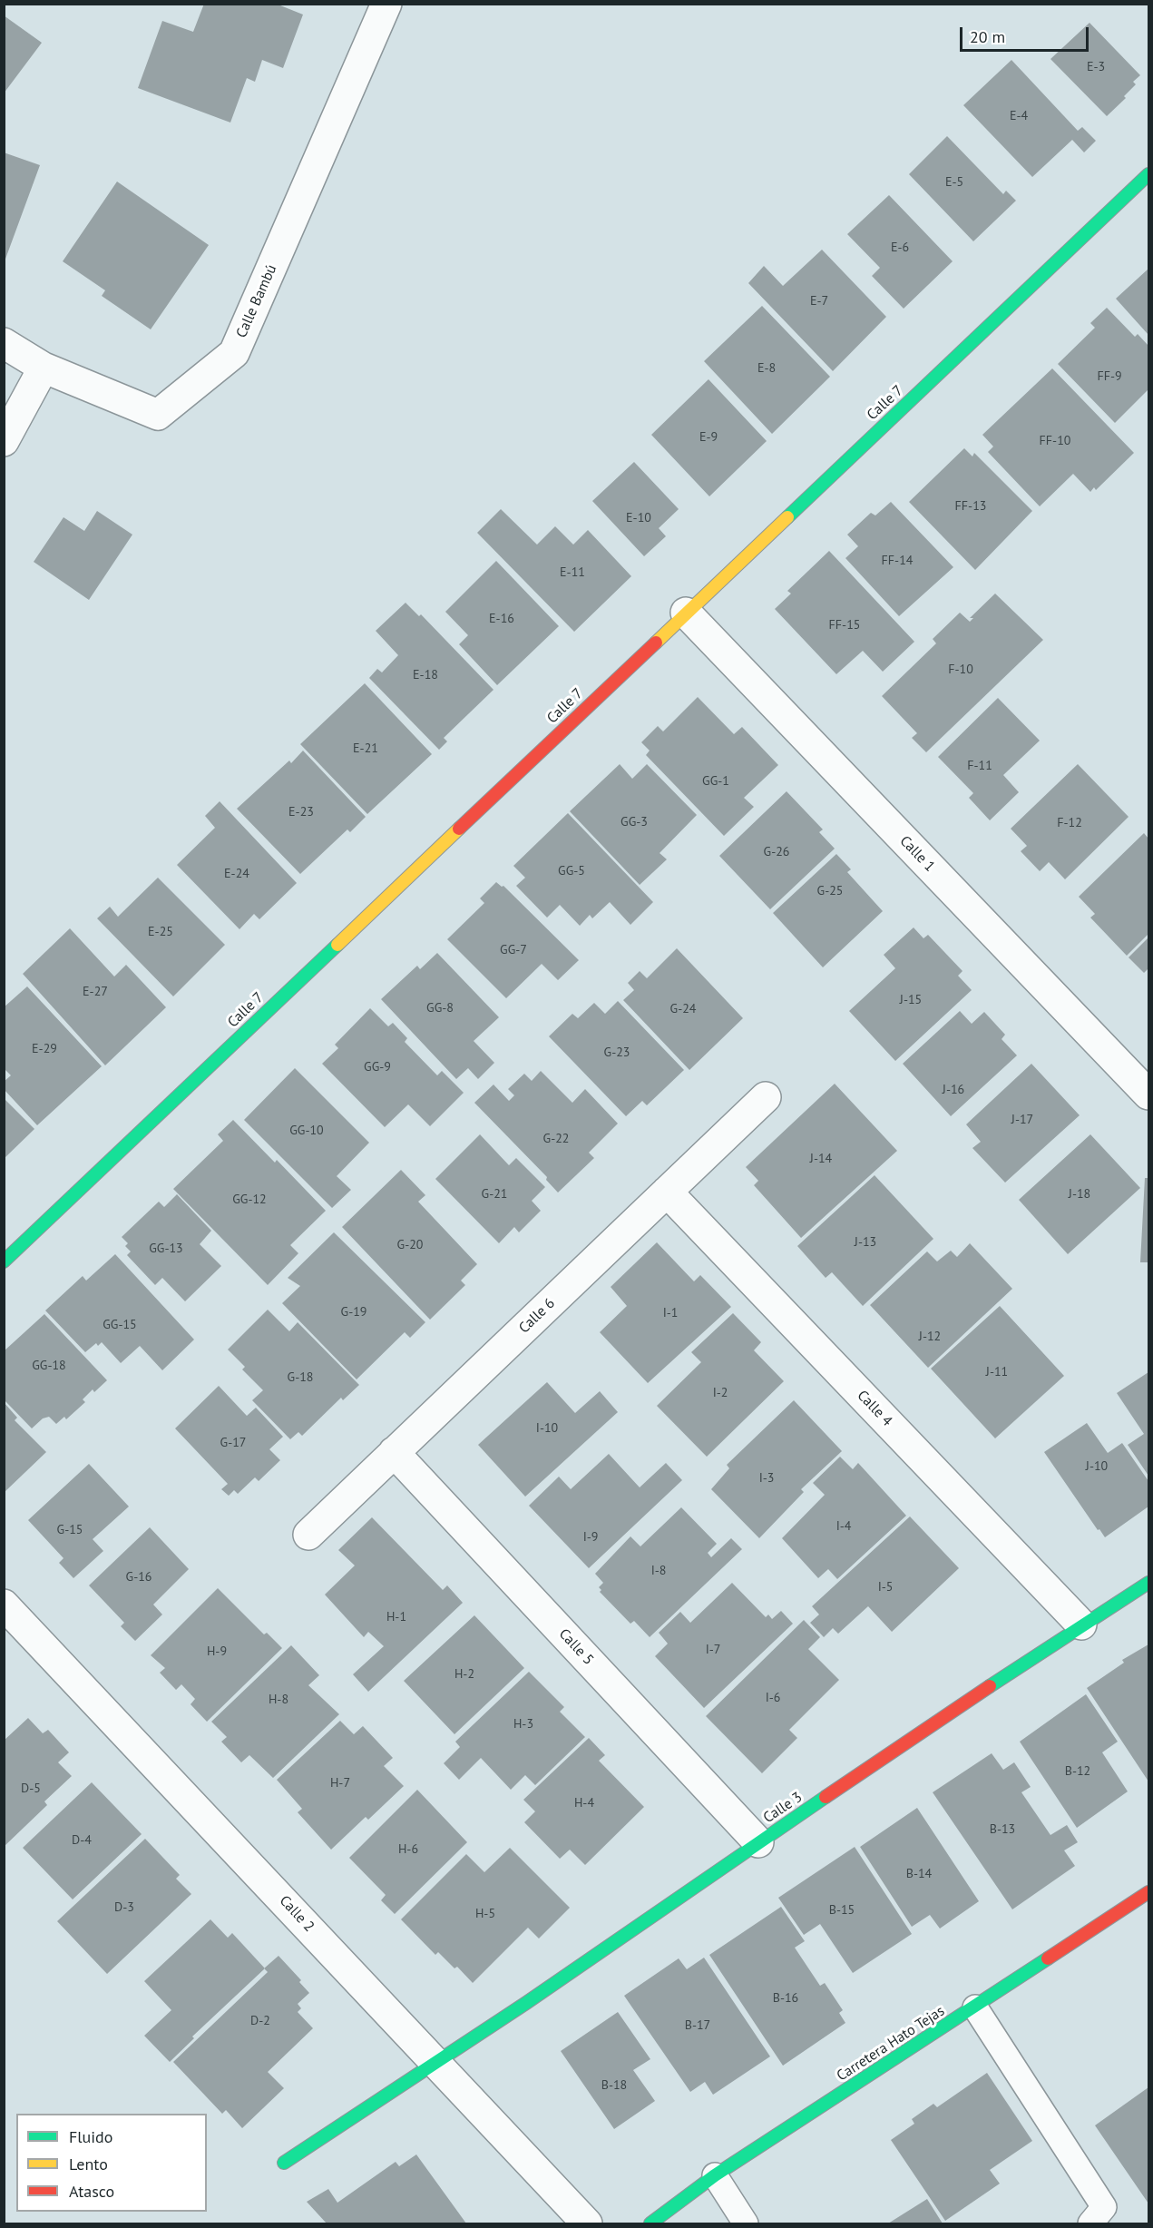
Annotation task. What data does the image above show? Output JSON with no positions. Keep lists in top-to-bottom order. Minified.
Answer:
{"streets":{"street":["Calle Bambú","Calle 7","Calle 1","Calle 6","Calle 4","Calle 5","Calle 3","Calle 2","Carretera Hato Tejas"]},"crossings":[["Calle 7","Calle 1"],["Calle 6","Calle 4"],["Calle 6","Calle 5"],["Calle 4","Calle 3"],["Calle 5","Calle 3"],["Calle 3","Calle 2"]],"house_numbers":["E-3","E-4","E-5","E-6","E-7","E-8","FF-9","E-9","FF-10","FF-13","E-10","FF-14","E-11","E-16","FF-15","F-10","E-18","E-21","F-11","GG-1","E-23","GG-3","F-12","G-26","GG-5","E-24","G-25","E-25","GG-7","E-27","J-15","GG-8","G-24","E-29","G-23","GG-9","J-16","J-17","GG-10","G-22","J-14","G-21","J-18","GG-12","J-13","G-20","GG-13","G-19","I-1","GG-15","J-12","GG-18","J-11","G-18","I-2","I-10","G-17","J-10","I-3","I-4","G-15","I-9","I-8","G-16","I-5","H-1","I-7","H-9","H-2","I-6","H-8","H-3","B-12","H-7","D-5","H-4","B-13","D-4","H-6","B-14","D-3","B-15","H-5","B-16","D-2","B-17","B-18"],"legend":["Fluido","Lento","Atasco"],"scale_bar":"20 m"}
